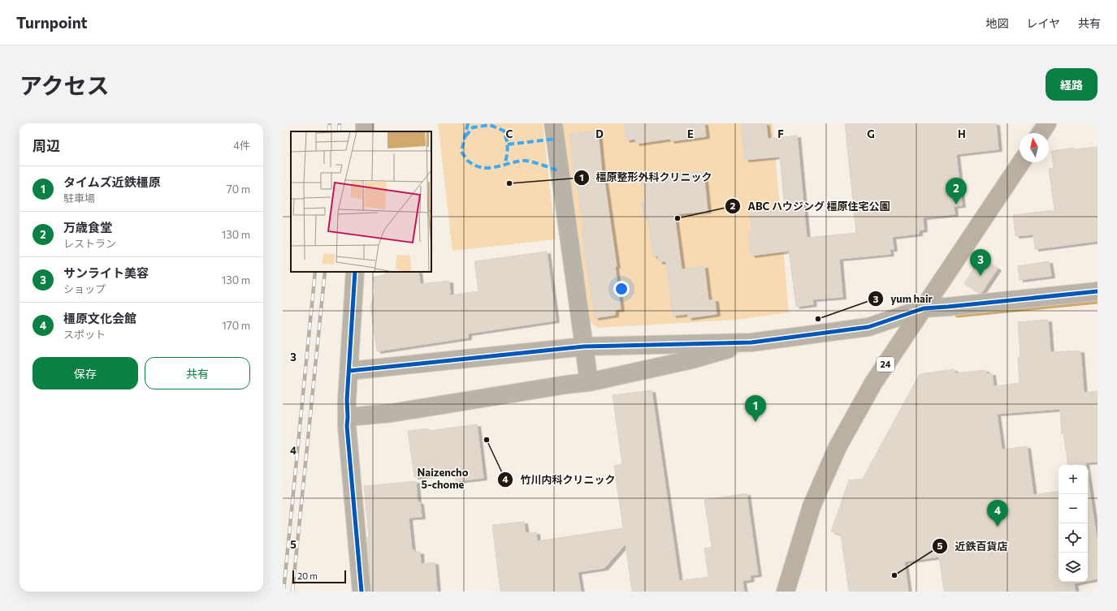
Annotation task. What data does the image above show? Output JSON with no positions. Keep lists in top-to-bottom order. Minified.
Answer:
{"streets":{"highway":["24"]},"districts":["Naizencho 5-chome"],"places":["橿原整形外科クリニック","ABC ハウジング 橿原住宅公園","yum hair","竹川内科クリニック","近鉄百貨店"],"scale_bar":"20 m","north":"top","page":{"header":"Turnpoint","nav":["地図","レイヤ","共有"],"title":"アクセス","buttons":["経路",["保存","共有"]],"heading":["周辺","4件"],"list":[{"mark":"1","name":"タイムズ近鉄橿原","note":"駐車場","value":"70 m"},{"mark":"2","name":"万歳食堂","note":"レストラン","value":"130 m"},{"mark":"3","name":"サンライト美容","note":"ショップ","value":"130 m"},{"mark":"4","name":"橿原文化会館","note":"スポット","value":"170 m"}],"pins":["2","3","1","4"],"map_buttons":["+","−"],"scale":"20 m"},"grid":{"columns":["C","D","E","F","G","H"],"rows":["3","4","5"]}}
